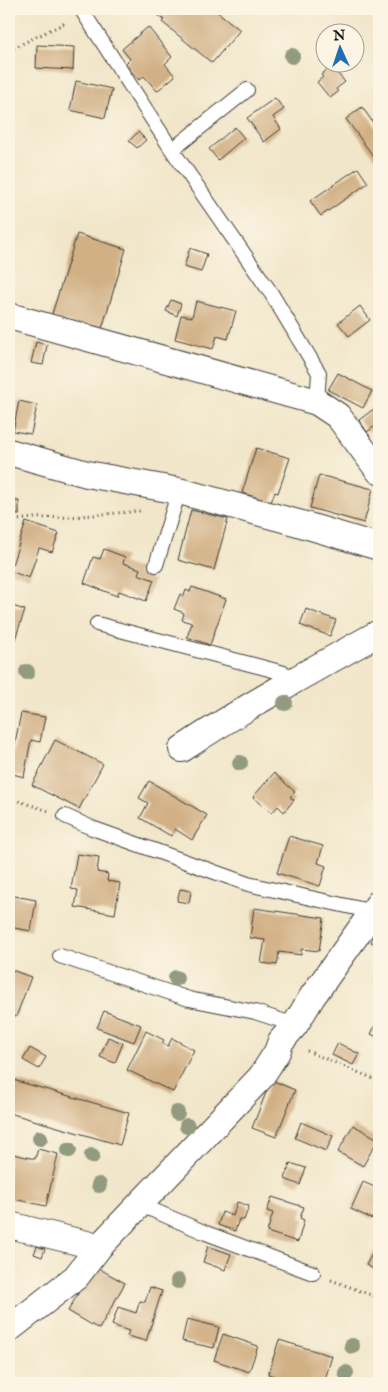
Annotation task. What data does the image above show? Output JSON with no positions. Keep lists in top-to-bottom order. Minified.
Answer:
{"north":"top"}
